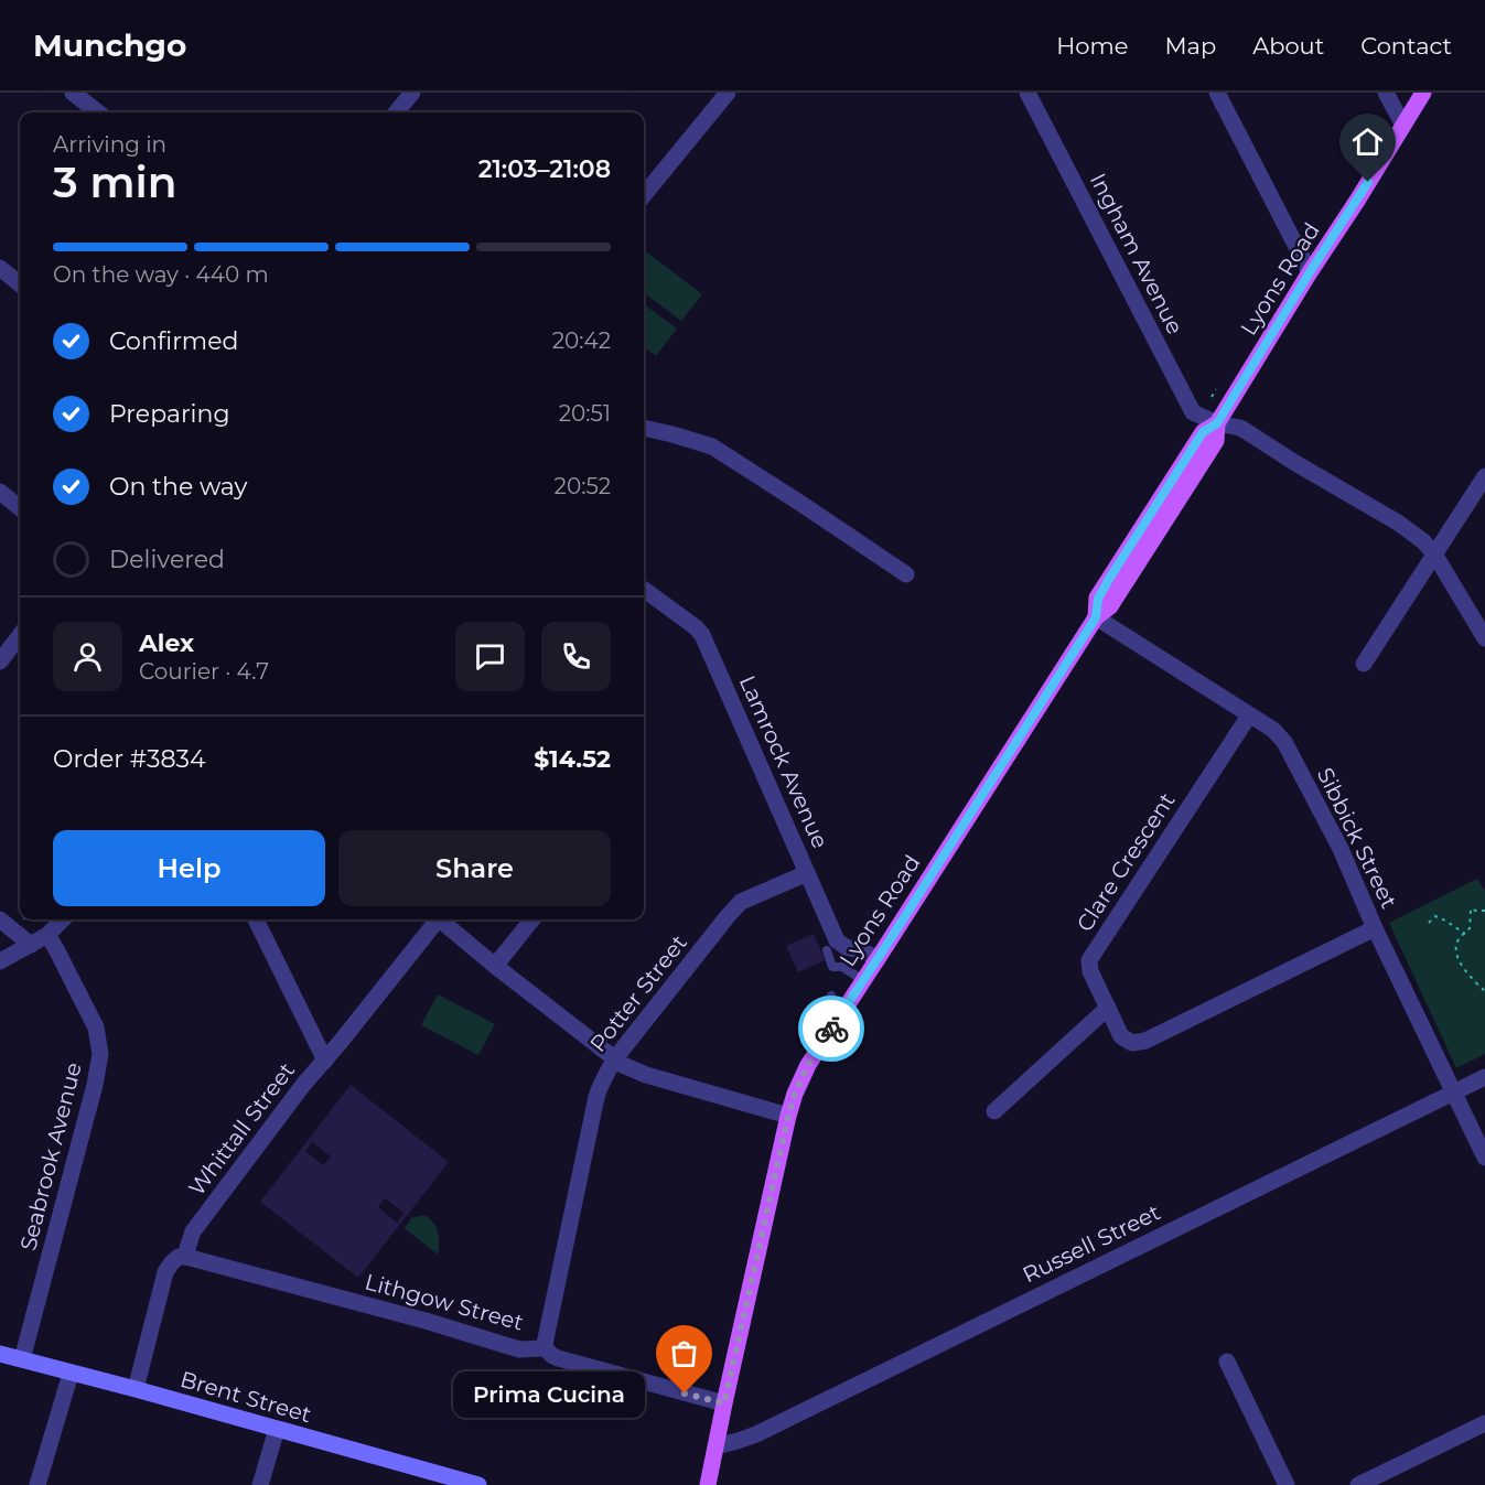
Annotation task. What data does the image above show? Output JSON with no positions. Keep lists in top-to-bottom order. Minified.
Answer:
{"streets":{"main road":["Lyons Road","Brent Street"],"street":["Ingham Avenue","Lamrock Avenue","Sibbick Street","Clare Crescent","Potter Street","Whittall Street","Seabrook Avenue","Russell Street","Lithgow Street"]},"crossings":[["Ingham Avenue","Lyons Road"],["Lyons Road","Lamrock Avenue"],["Lyons Road","Sibbick Street"],["Lyons Road","Russell Street"],["Lyons Road","Lithgow Street"],["Lamrock Avenue","Potter Street"],["Sibbick Street","Clare Crescent"],["Sibbick Street","Russell Street"],["Potter Street","Lithgow Street"],["Whittall Street","Lithgow Street"],["Whittall Street","Brent Street"],["Seabrook Avenue","Brent Street"]],"places":["Prima Cucina"],"page":{"header":"Munchgo","nav":["Home","Map","About","Contact"],"heading":["3 min","Arriving in","21:03–21:08"],"panel":["Alex","Courier · 4.7","Order #3834","$14.52"],"bar":"On the way · 440 m","list":[["Confirmed","20:42"],["Preparing","20:51"],["On the way","20:52"],"Delivered"],"buttons":["Help","Share"],"bubble":"Prima Cucina"}}
